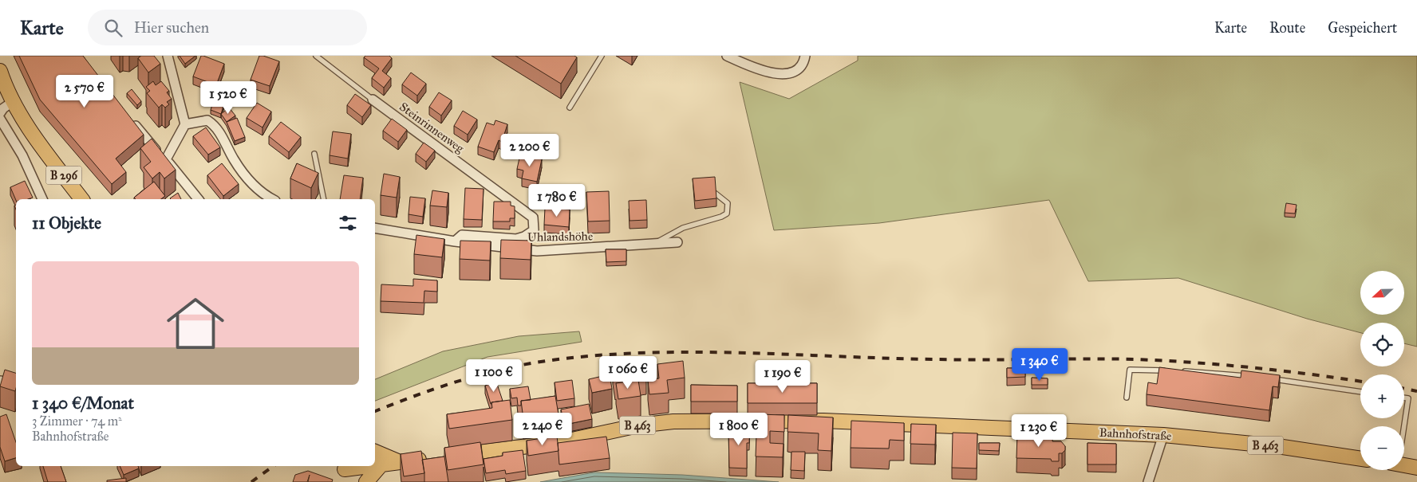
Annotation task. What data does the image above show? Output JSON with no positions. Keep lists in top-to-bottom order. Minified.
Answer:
{"streets":{"main road":["B 296","B 463","Bahnhofstraße"],"street":["Steinrinnenweg","Uhlandshöhe"]},"crossings":[["Steinrinnenweg","Uhlandshöhe"]],"north":"left","page":{"header":"Karte","search":"Hier suchen","nav":["Karte","Route","Gespeichert"],"price":["2 570 €","1 520 €","2 200 €","1 780 €","1 340 €","1 060 €","1 100 €","1 190 €","2 240 €","1 800 €","1 230 €"],"heading":"11 Objekte","list":[{"name":"1 340 €/Monat","note":"3 Zimmer · 74 m² · Bahnhofstraße"}],"map_buttons":["+","−"]}}
